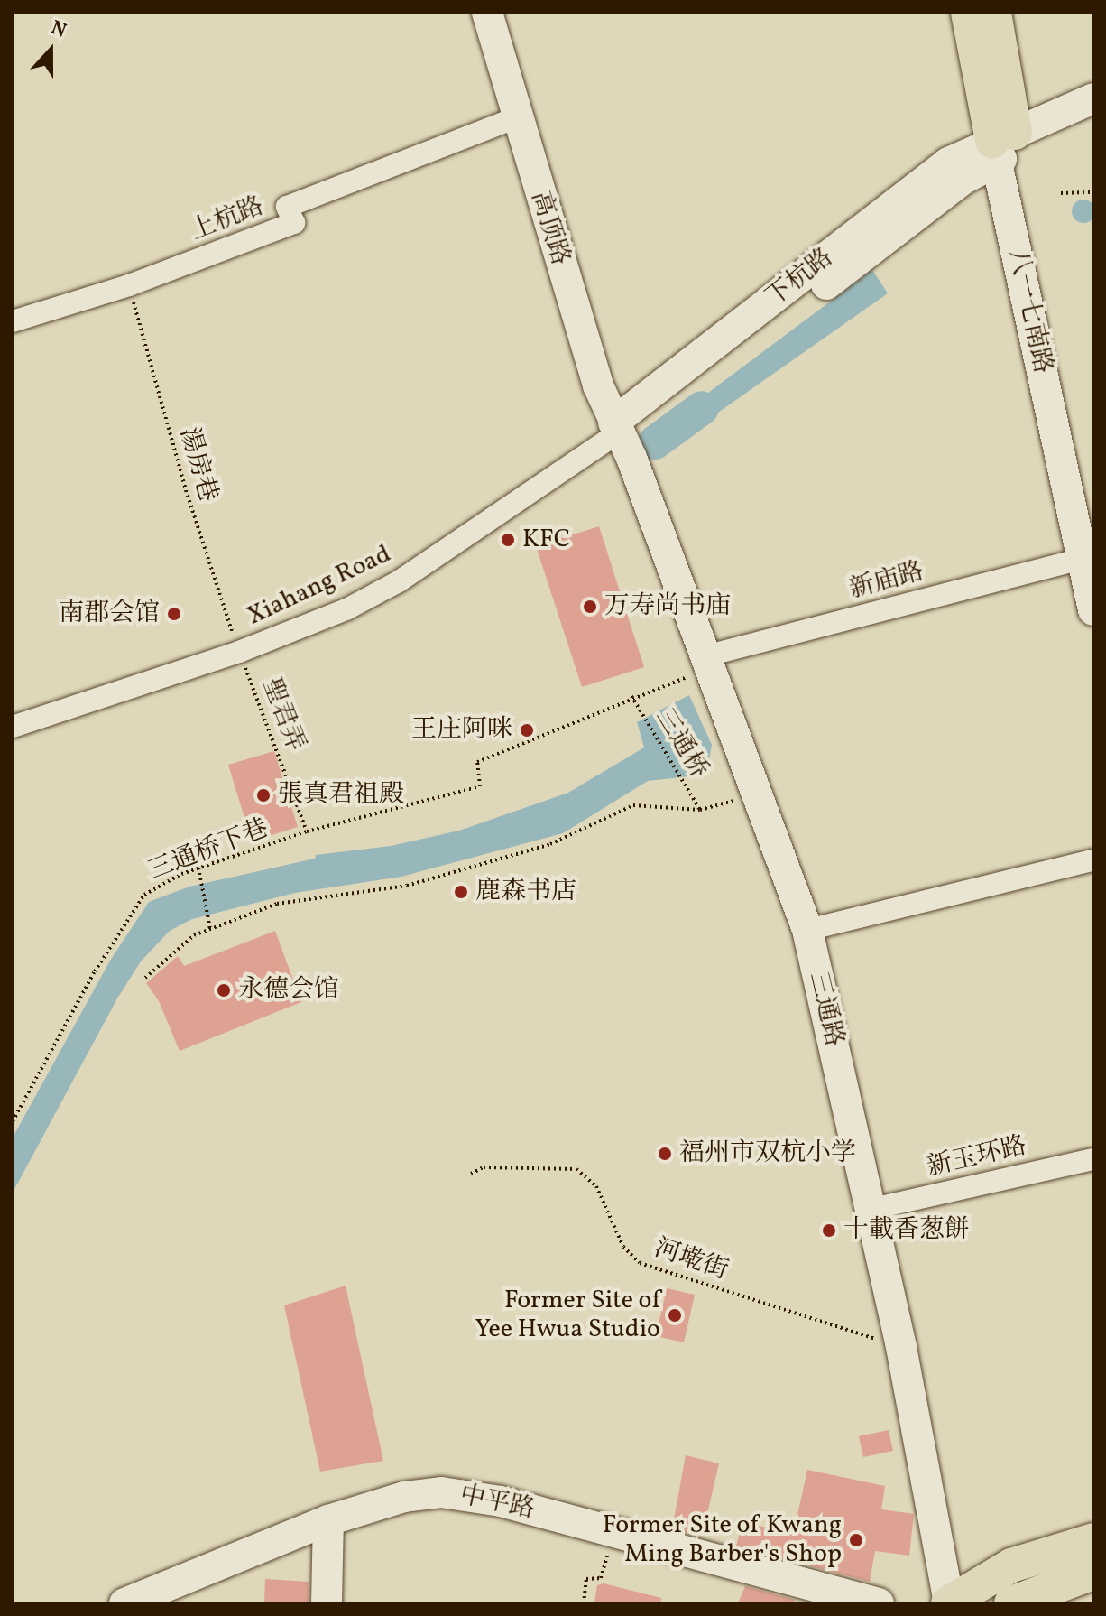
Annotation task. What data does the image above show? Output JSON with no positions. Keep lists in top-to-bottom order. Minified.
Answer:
{"streets":{"main road":["八一七南路"],"street":["上杭路","高顶路","下杭路","新庙路","Xiahang Road","三通路","新玉环路","中平路"],"path":["湯房巷","聖君弄","三通桥","三通桥下巷","河墘街"]},"crossings":[["上杭路","高顶路"],["上杭路","湯房巷"],["高顶路","下杭路"],["高顶路","Xiahang Road"],["高顶路","三通路"],["下杭路","八一七南路"],["下杭路","Xiahang Road"],["下杭路","三通路"],["八一七南路","新庙路"],["湯房巷","Xiahang Road"],["湯房巷","聖君弄"],["新庙路","三通桥下巷"],["新庙路","三通路"],["Xiahang Road","聖君弄"],["Xiahang Road","三通路"],["聖君弄","三通桥下巷"],["三通桥","三通桥下巷"],["三通桥下巷","三通路"],["三通路","新玉环路"],["三通路","河墘街"]],"places":["KFC","万寿尚书庙","南郡会馆","王庄阿咪","張真君祖殿","鹿森书店","永德会馆","福州市双杭小学","十載香葱餅","Former Site of Yee Hwua Studio","Former Site of Kwang Ming Barber's Shop"],"north":"top"}
